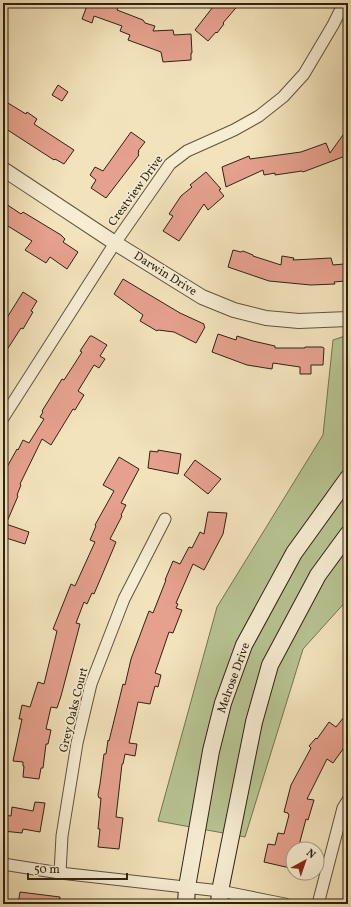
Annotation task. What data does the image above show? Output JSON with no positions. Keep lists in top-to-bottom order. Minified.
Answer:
{"streets":{"main road":["Melrose Drive"],"street":["Crestview Drive","Darwin Drive","Grey Oaks Court"]},"crossings":[["Crestview Drive","Darwin Drive"]],"scale_bar":"50 m","north":"top right"}
